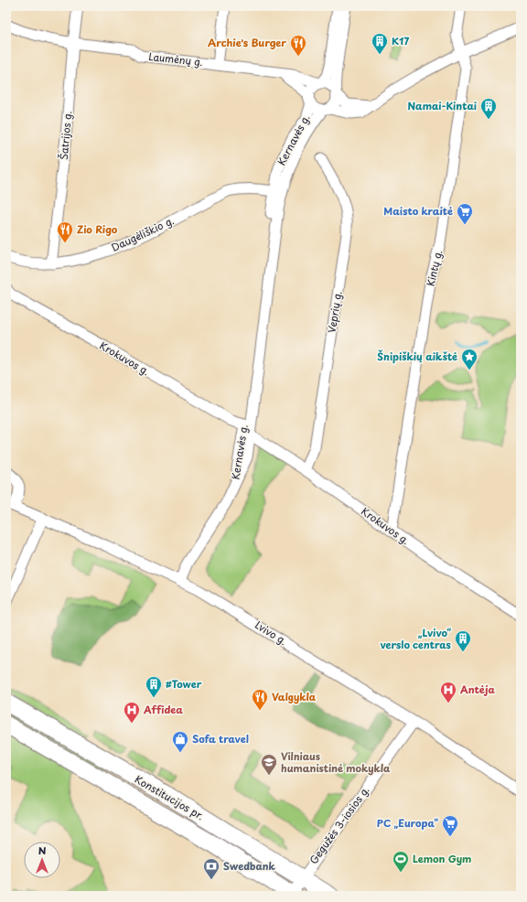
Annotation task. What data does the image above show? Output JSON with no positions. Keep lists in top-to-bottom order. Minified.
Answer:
{"streets":{"main road":["Konstitucijos pr."],"street":["Laumėnų g.","Šatrijos g.","Kernavės g.","Daugėliškio g.","Kintų g.","Veprių g.","Krokuvos g.","Lvivo g.","Gegužės 3-iosios g."]},"crossings":[["Laumėnų g.","Šatrijos g."],["Laumėnų g.","Kernavės g."],["Šatrijos g.","Daugėliškio g."],["Kernavės g.","Daugėliškio g."],["Kernavės g.","Krokuvos g."],["Kintų g.","Krokuvos g."],["Veprių g.","Krokuvos g."],["Lvivo g.","Gegužės 3-iosios g."],["Konstitucijos pr.","Gegužės 3-iosios g."]],"places":{"building":["K17","Namai-Kintai","„Lvivo“ verslo centras","#Tower"],"restaurant":["Archie's Burger","Zio Rigo","Valgykla"],"supermarket":["Maisto kraitė","PC „Europa“"],"place":["Šnipiškių aikštė"],"hospital":["Antėja","Affidea"],"shop":["Sofa travel"],"school or university":["Vilniaus humanistinė mokykla"],"sports":["Lemon Gym"],"bank":["Swedbank"]},"north":"top"}
